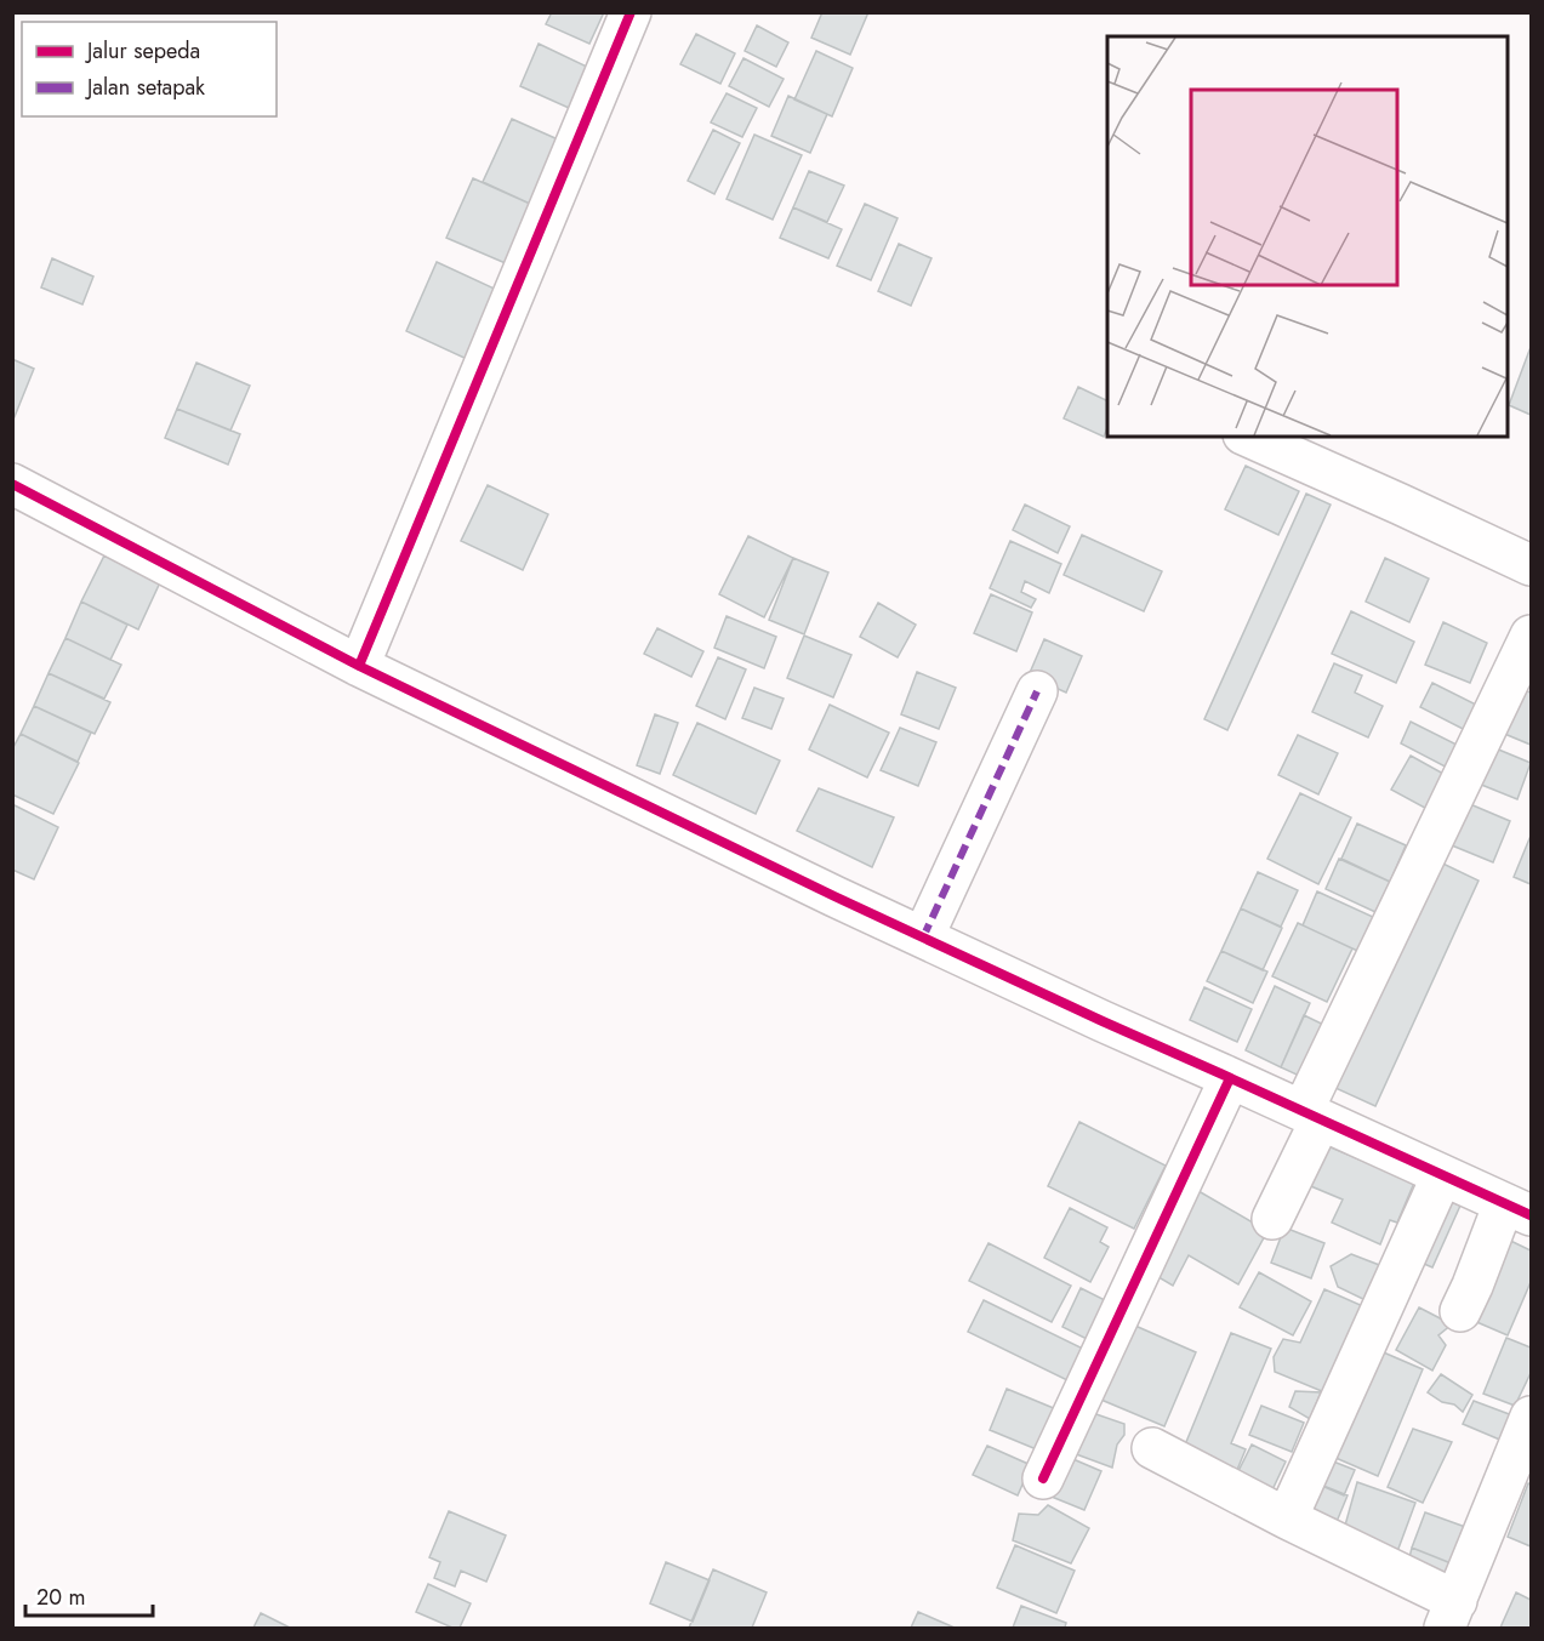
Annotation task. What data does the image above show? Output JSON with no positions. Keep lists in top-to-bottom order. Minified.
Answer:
{"legend":["Jalur sepeda","Jalan setapak"],"scale_bar":"20 m"}
